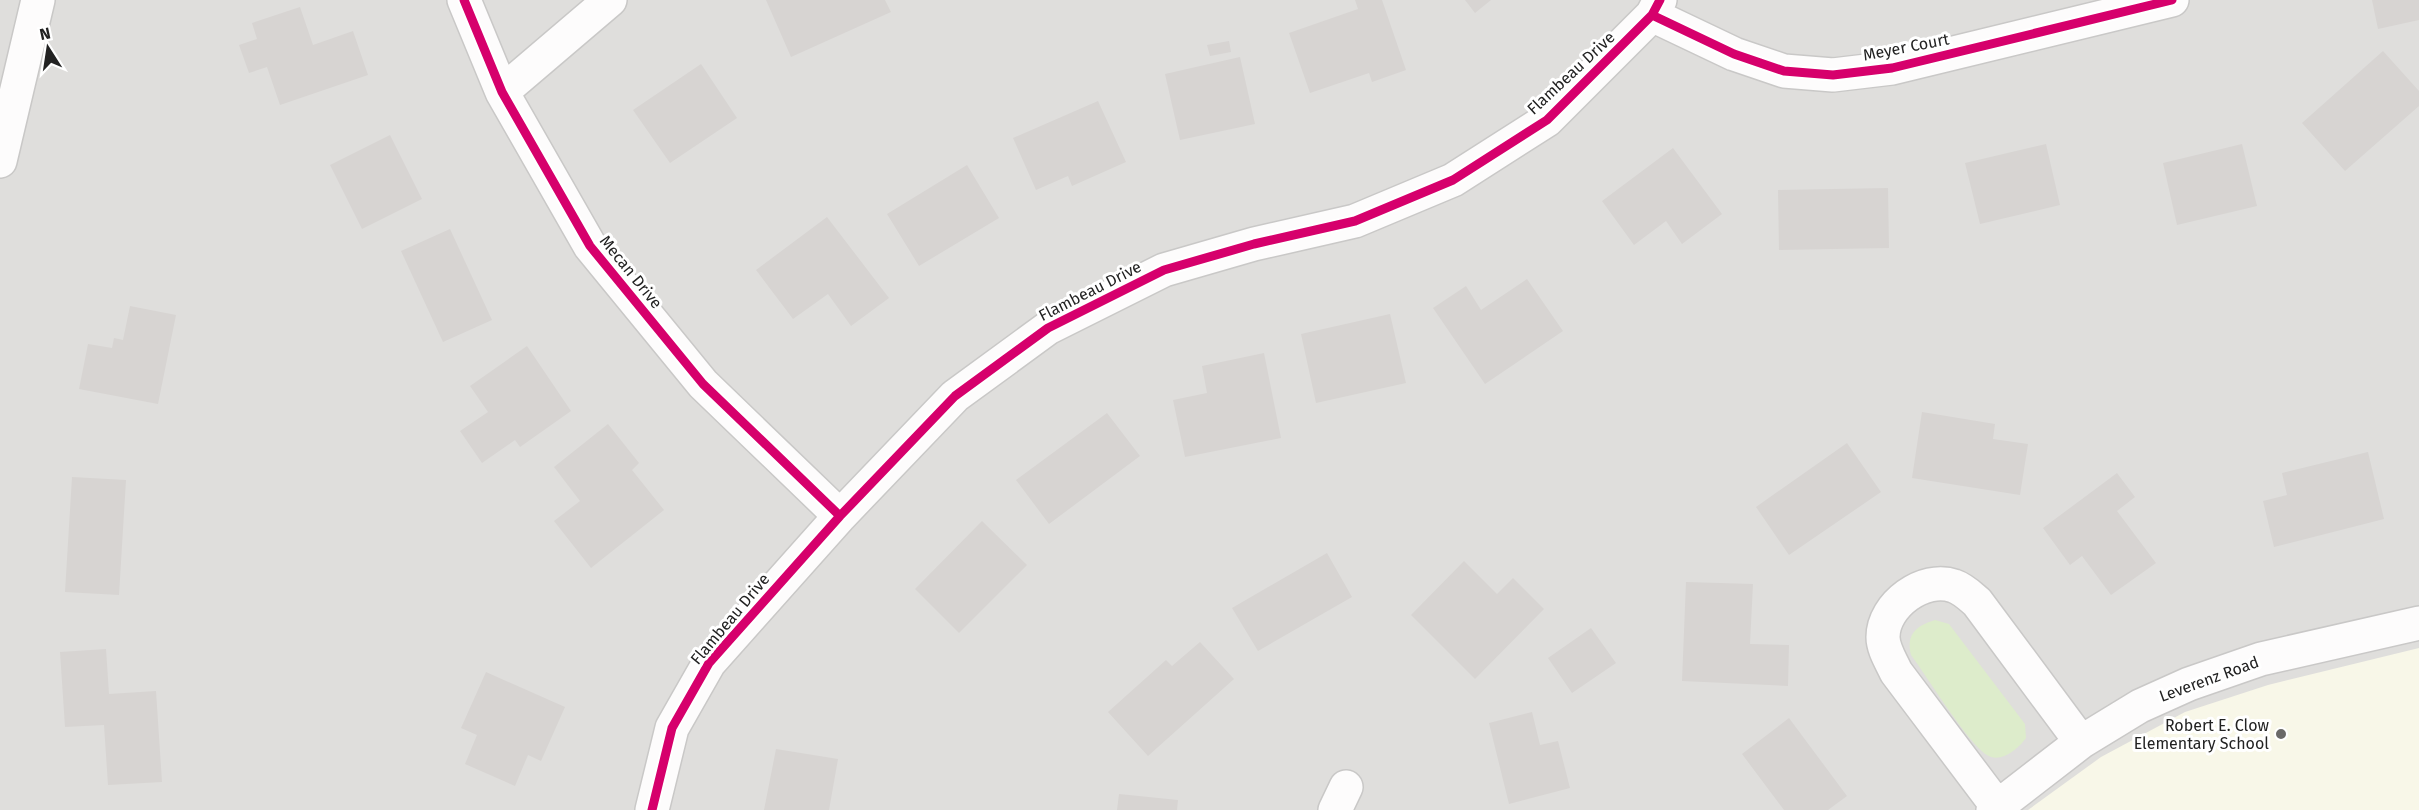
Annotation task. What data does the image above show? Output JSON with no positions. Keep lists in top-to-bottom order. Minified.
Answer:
{"streets":{"street":["Meyer Court","Flambeau Drive","Mecan Drive","Leverenz Road"]},"crossings":[["Meyer Court","Flambeau Drive"],["Flambeau Drive","Mecan Drive"]],"places":["Robert E. Clow Elementary School"],"north":"top"}
